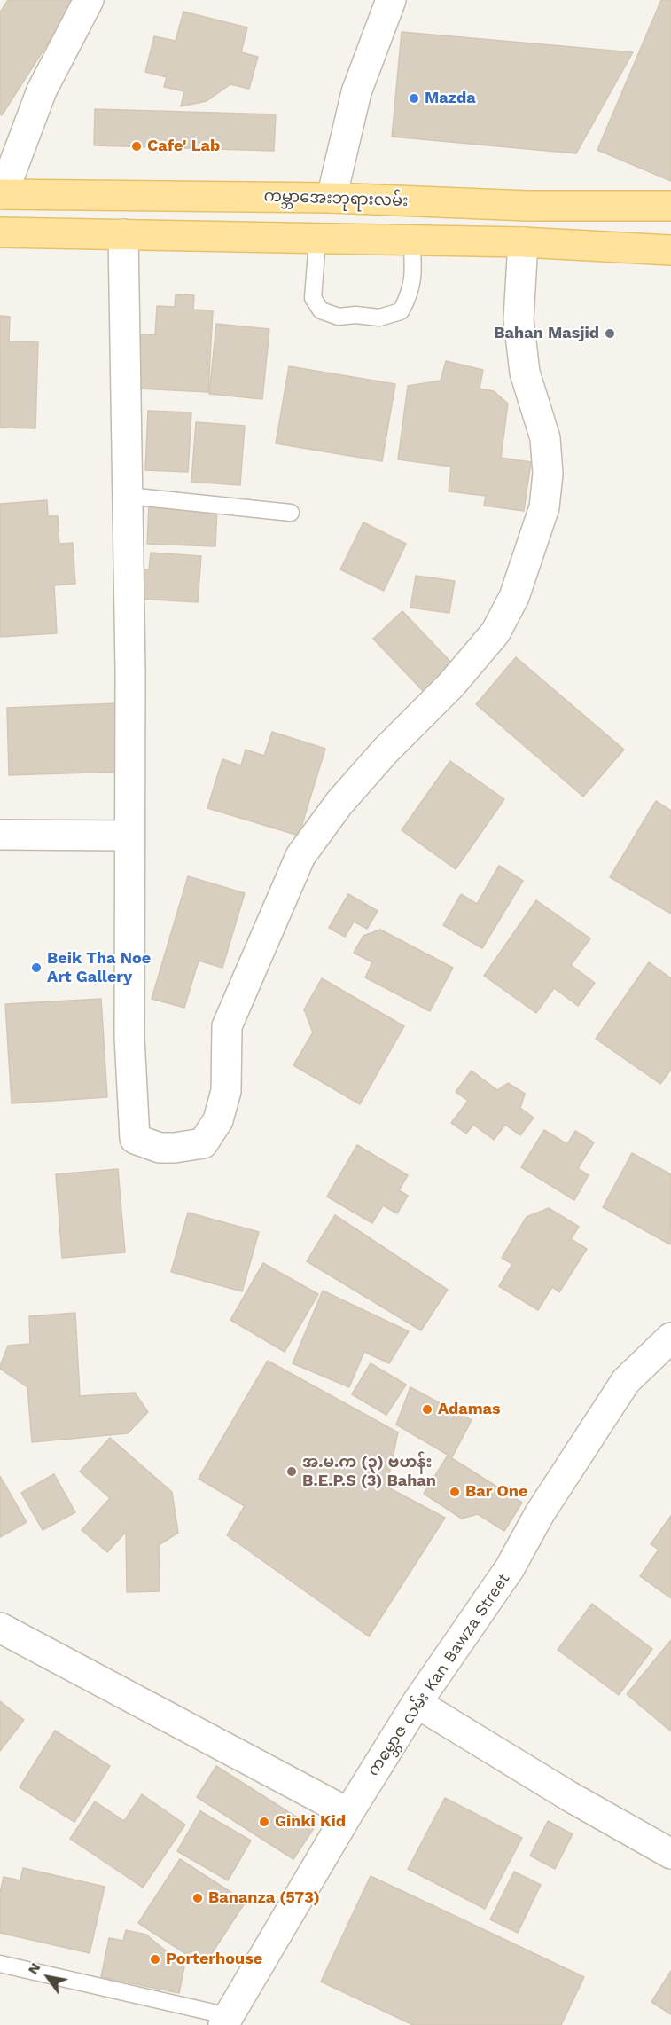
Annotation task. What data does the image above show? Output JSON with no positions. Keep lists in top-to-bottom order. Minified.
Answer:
{"streets":{"main road":["ကမ္ဘာအေးဘုရားလမ်း"],"street":["ကမ္ဘောဇ လမ်း Kan Bawza Street"]},"places":["Mazda","Cafe' Lab","Bahan Masjid","Beik Tha Noe Art Gallery","Adamas","အ.မ.က (၃) ဗဟန်း B.E.P.S (3) Bahan","Bar One","Ginki Kid","Bananza (573)","Porterhouse"],"north":"top left"}
